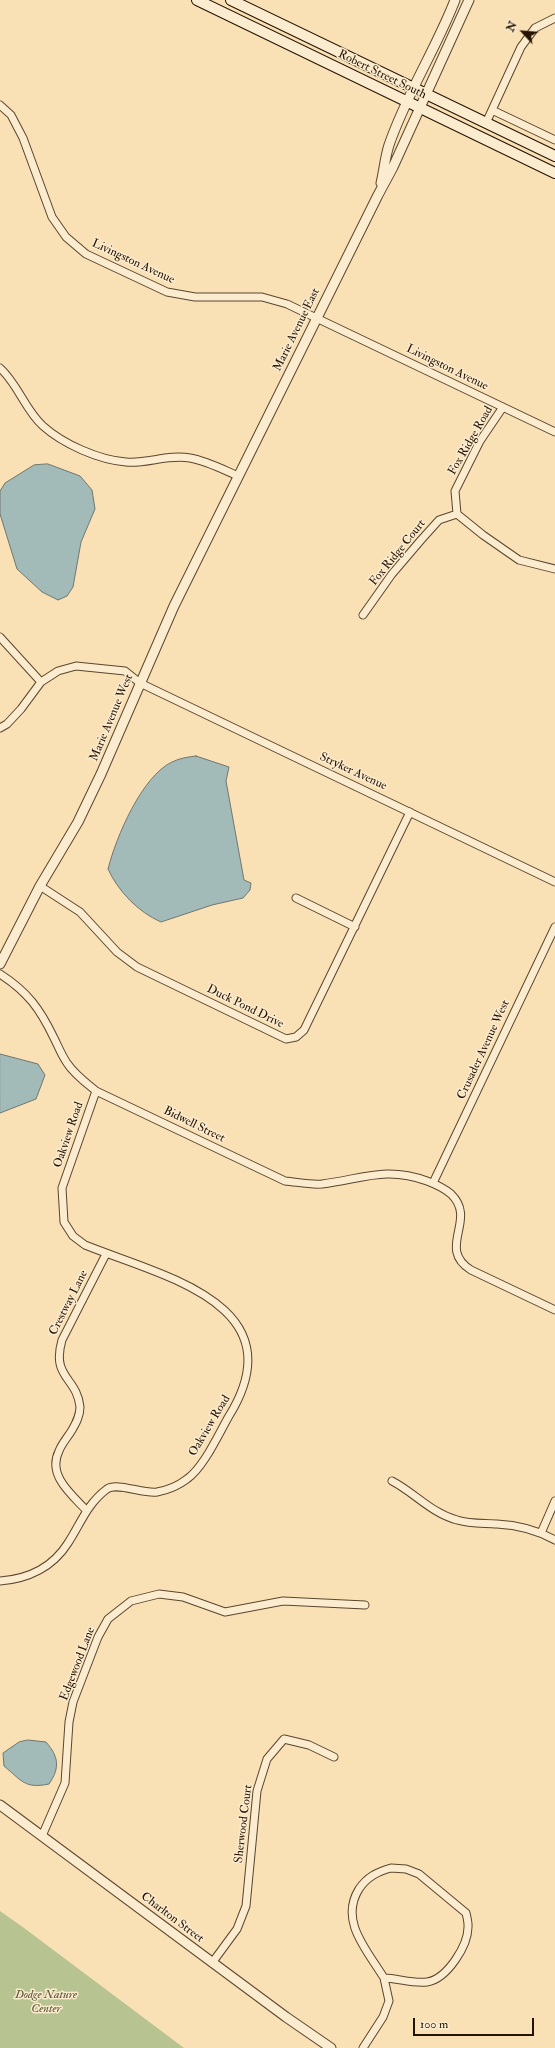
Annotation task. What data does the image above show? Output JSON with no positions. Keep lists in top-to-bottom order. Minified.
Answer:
{"streets":{"main road":["Robert Street South"],"street":["Livingston Avenue","Marie Avenue East","Fox Ridge Road","Fox Ridge Court","Marie Avenue West","Stryker Avenue","Duck Pond Drive","Crusader Avenue West","Bidwell Street","Oakview Road","Crestway Lane","Edgewood Lane","Sherwood Court","Charlton Street"]},"crossings":[["Robert Street South","Marie Avenue East"],["Livingston Avenue","Marie Avenue East"],["Livingston Avenue","Fox Ridge Road"],["Marie Avenue East","Marie Avenue West"],["Fox Ridge Road","Fox Ridge Court"],["Marie Avenue West","Stryker Avenue"],["Marie Avenue West","Duck Pond Drive"],["Stryker Avenue","Duck Pond Drive"],["Crusader Avenue West","Bidwell Street"],["Bidwell Street","Oakview Road"],["Oakview Road","Crestway Lane"],["Edgewood Lane","Charlton Street"],["Sherwood Court","Charlton Street"]],"parks":["Dodge Nature Center"],"scale_bar":"100 m","north":"top left"}
